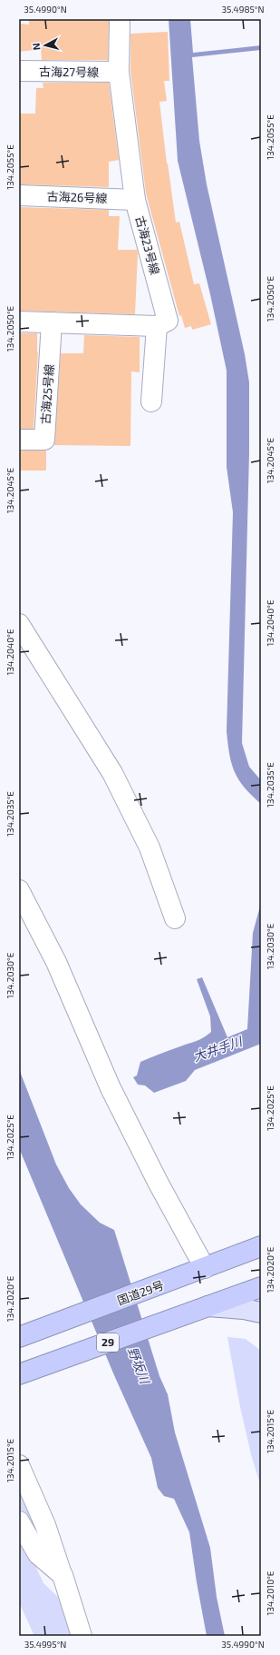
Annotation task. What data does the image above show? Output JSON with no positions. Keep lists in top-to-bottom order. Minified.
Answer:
{"streets":{"highway":["国道29号","29"],"street":["古海27号線","古海26号線","古海23号線","古海25号線"]},"crossings":[["古海27号線","古海23号線"],["古海26号線","古海23号線"]],"water":["大井手川","野坂川"],"north":"left","coordinates":["35.4990°N","35.4985°N","134.2055°E","134.2050°E","134.2045°E","134.2040°E","134.2035°E","134.2030°E","134.2025°E","134.2020°E","134.2015°E","134.2010°E","35.4995°N"]}
